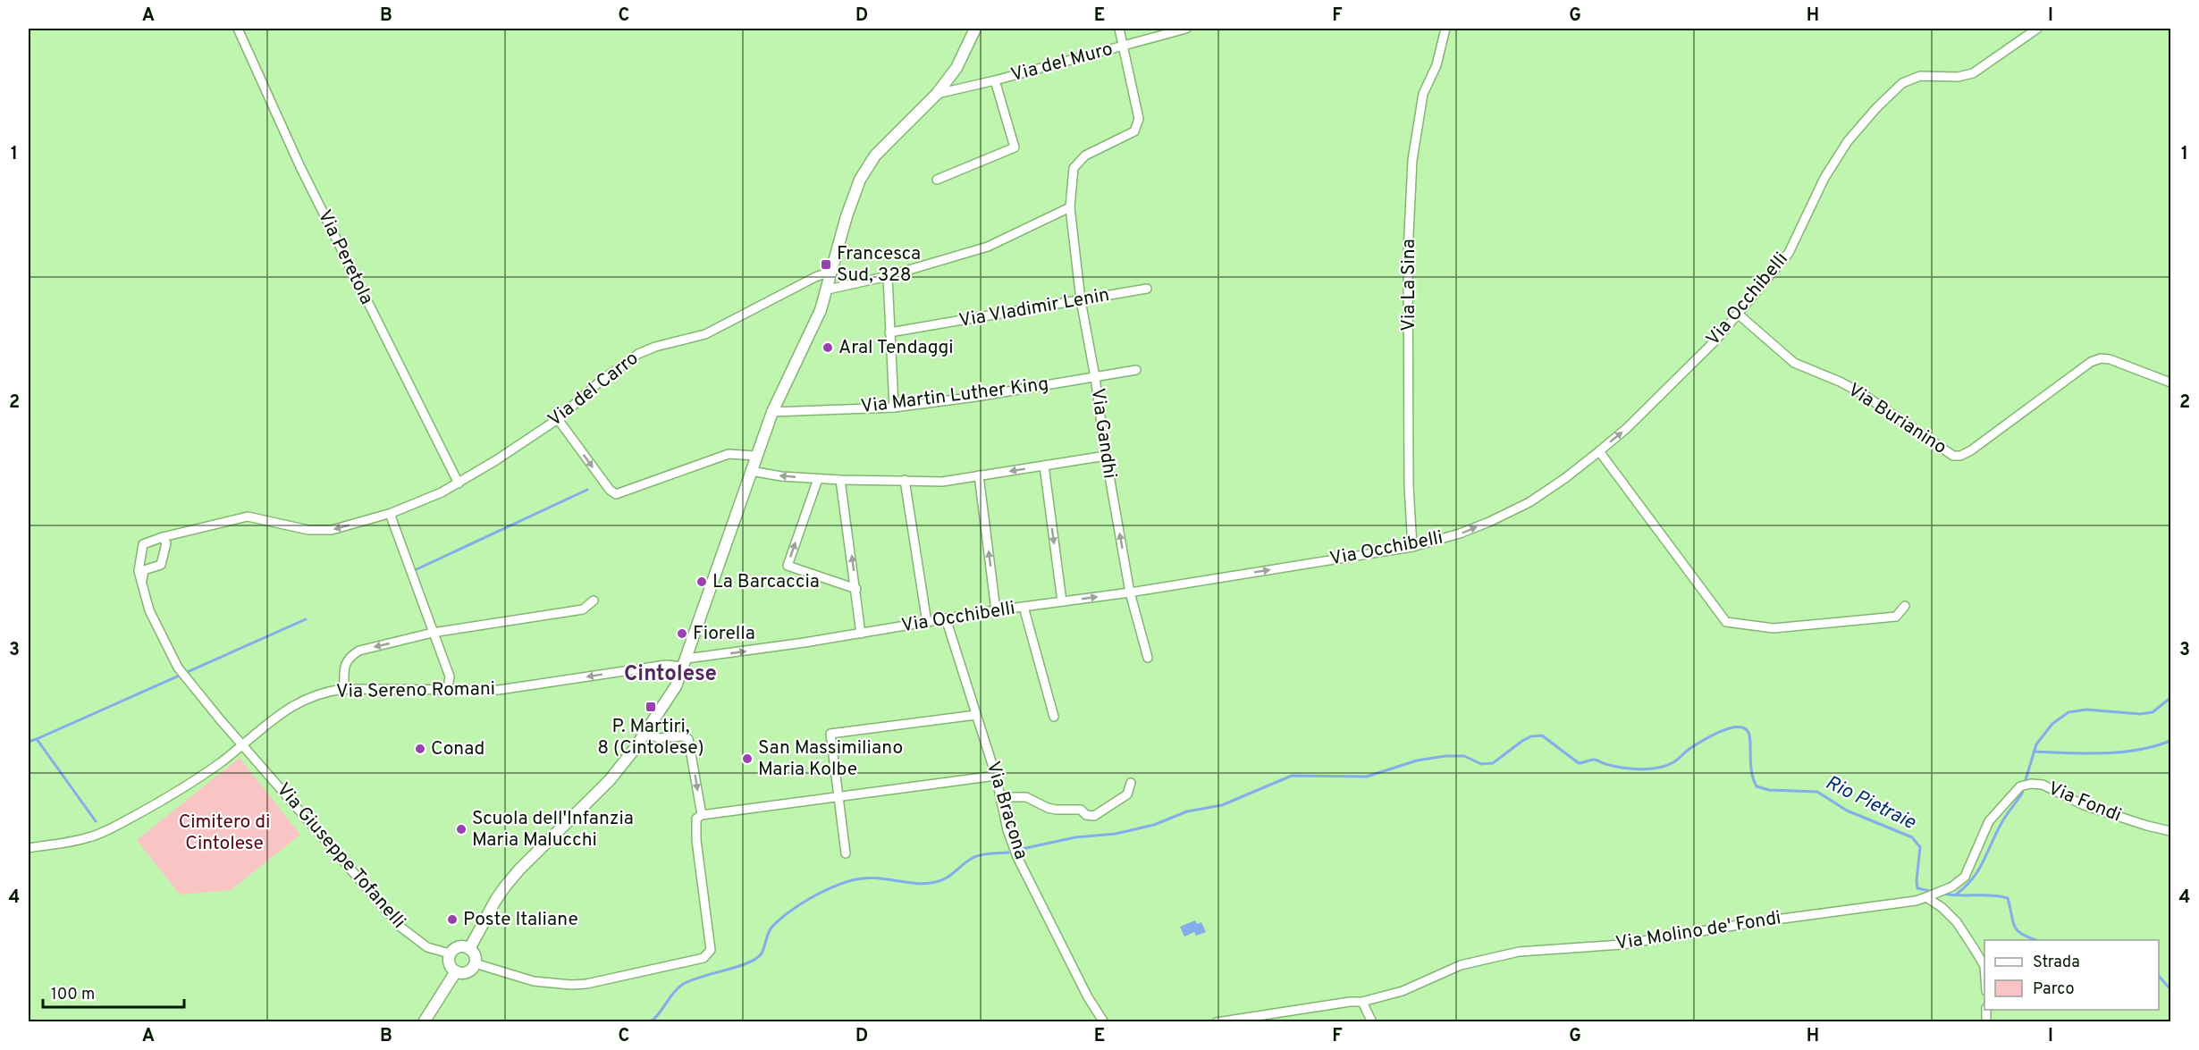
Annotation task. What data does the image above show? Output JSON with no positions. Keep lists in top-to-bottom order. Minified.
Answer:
{"streets":{"street":["Via del Muro","Via Peretola","Via La Sina","Via Occhibelli","Via Vladimir Lenin","Via del Carro","Via Martin Luther King","Via Burianino","Via Gandhi","Via Sereno Romani","Via Fondi","Via Bracona","Via Giuseppe Tofanelli","Via Molino de' Fondi"]},"crossings":[["Via del Muro","Via Gandhi"],["Via Peretola","Via del Carro"],["Via La Sina","Via Occhibelli"],["Via Occhibelli","Via Burianino"],["Via Occhibelli","Via Gandhi"],["Via Occhibelli","Via Sereno Romani"],["Via Occhibelli","Via Bracona"],["Via Vladimir Lenin","Via Gandhi"],["Via del Carro","Via Giuseppe Tofanelli"],["Via Martin Luther King","Via Gandhi"],["Via Sereno Romani","Via Giuseppe Tofanelli"],["Via Fondi","Via Molino de' Fondi"]],"one_way":["Via Occhibelli"],"districts":["Cintolese"],"water":["Rio Pietraie"],"parks":["Cimitero di Cintolese"],"places":{"transit":["Francesca Sud, 328","P. Martiri, 8 (Cintolese)"],"other":["Aral Tendaggi","La Barcaccia","Fiorella","Conad","San Massimiliano Maria Kolbe","Scuola dell'Infanzia Maria Malucchi","Poste Italiane"]},"legend":["Strada","Parco"],"scale_bar":"100 m","grid":{"columns":["A","B","C","D","E","F","G","H","I"],"rows":["1","2","3","4"]}}
